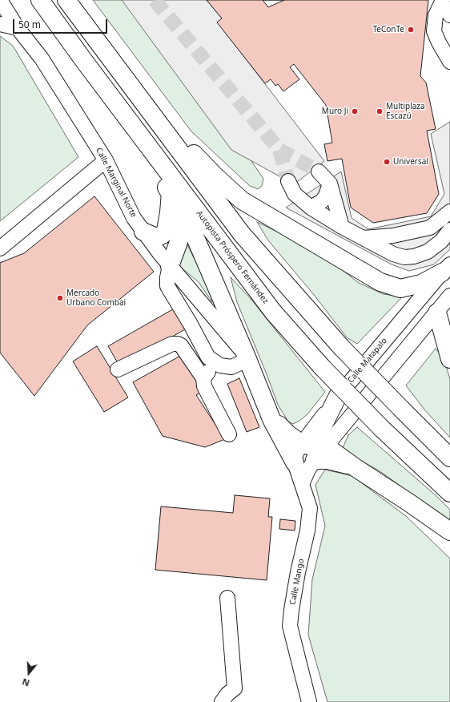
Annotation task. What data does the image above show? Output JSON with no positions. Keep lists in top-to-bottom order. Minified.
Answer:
{"streets":{"highway":["Autopista Próspero Fernández"],"street":["Calle Marginal Norte","Calle Matapalo","Calle Mango"]},"crossings":[["Calle Matapalo","Calle Mango"]],"places":["TeConTe","Muro Ji","Multiplaza Escazú","Universal","Mercado Urbano Combai"],"scale_bar":"50 m","north":"bottom"}
